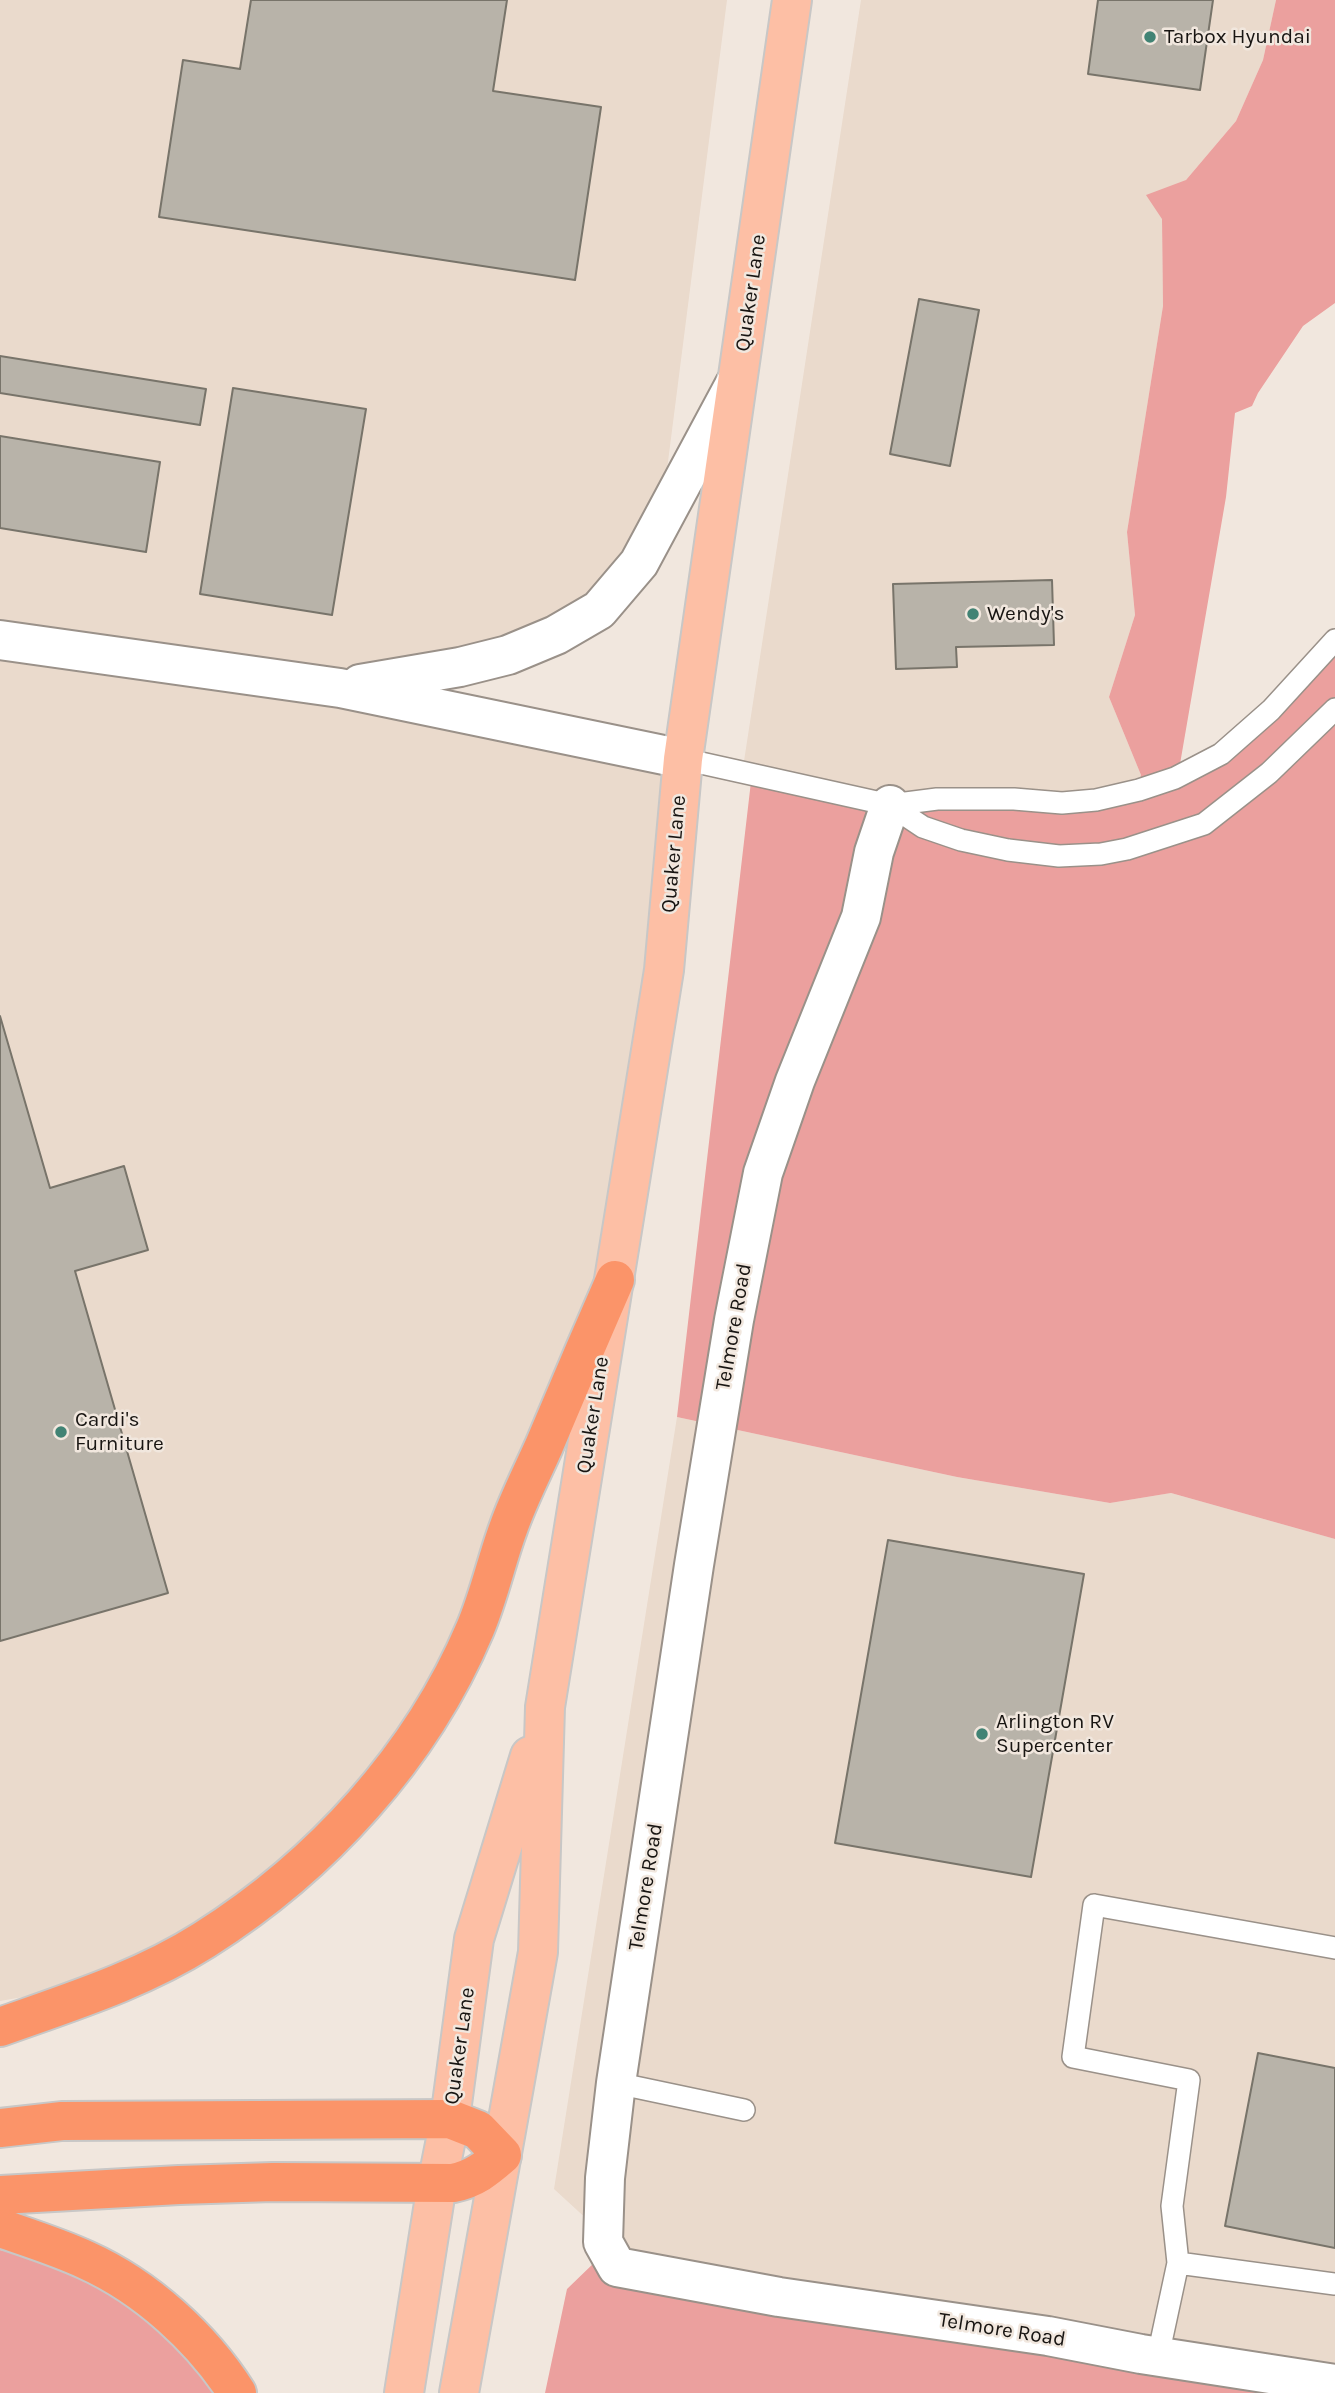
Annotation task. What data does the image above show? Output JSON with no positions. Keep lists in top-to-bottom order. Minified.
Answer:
{"streets":{"main road":["Quaker Lane"],"street":["Telmore Road"]},"places":["Tarbox Hyundai","Wendy's","Cardi's Furniture","Arlington RV Supercenter"]}
